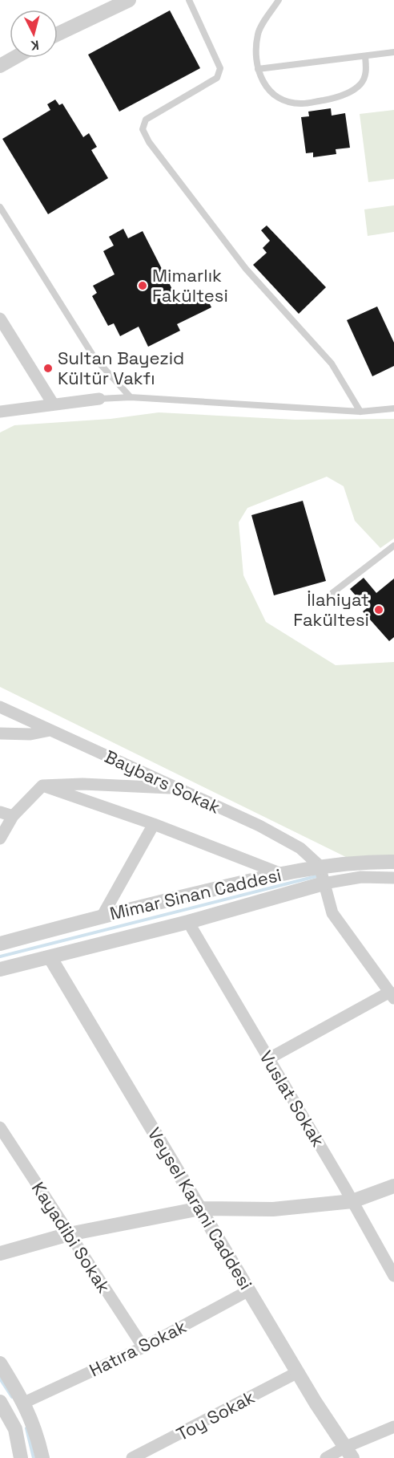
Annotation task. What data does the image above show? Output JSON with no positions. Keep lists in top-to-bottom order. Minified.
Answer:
{"streets":{"street":["Baybars Sokak","Mimar Sinan Caddesi","Vuslat Sokak","Veysel Karani Caddesi","Kayadibi Sokak","Hatıra Sokak","Toy Sokak"]},"crossings":[["Baybars Sokak","Mimar Sinan Caddesi"],["Mimar Sinan Caddesi","Vuslat Sokak"],["Mimar Sinan Caddesi","Veysel Karani Caddesi"],["Veysel Karani Caddesi","Hatıra Sokak"],["Veysel Karani Caddesi","Toy Sokak"],["Kayadibi Sokak","Hatıra Sokak"]],"places":["Mimarlık Fakültesi","Sultan Bayezid Kültür Vakfı","İlahiyat Fakültesi"],"north":"bottom"}
